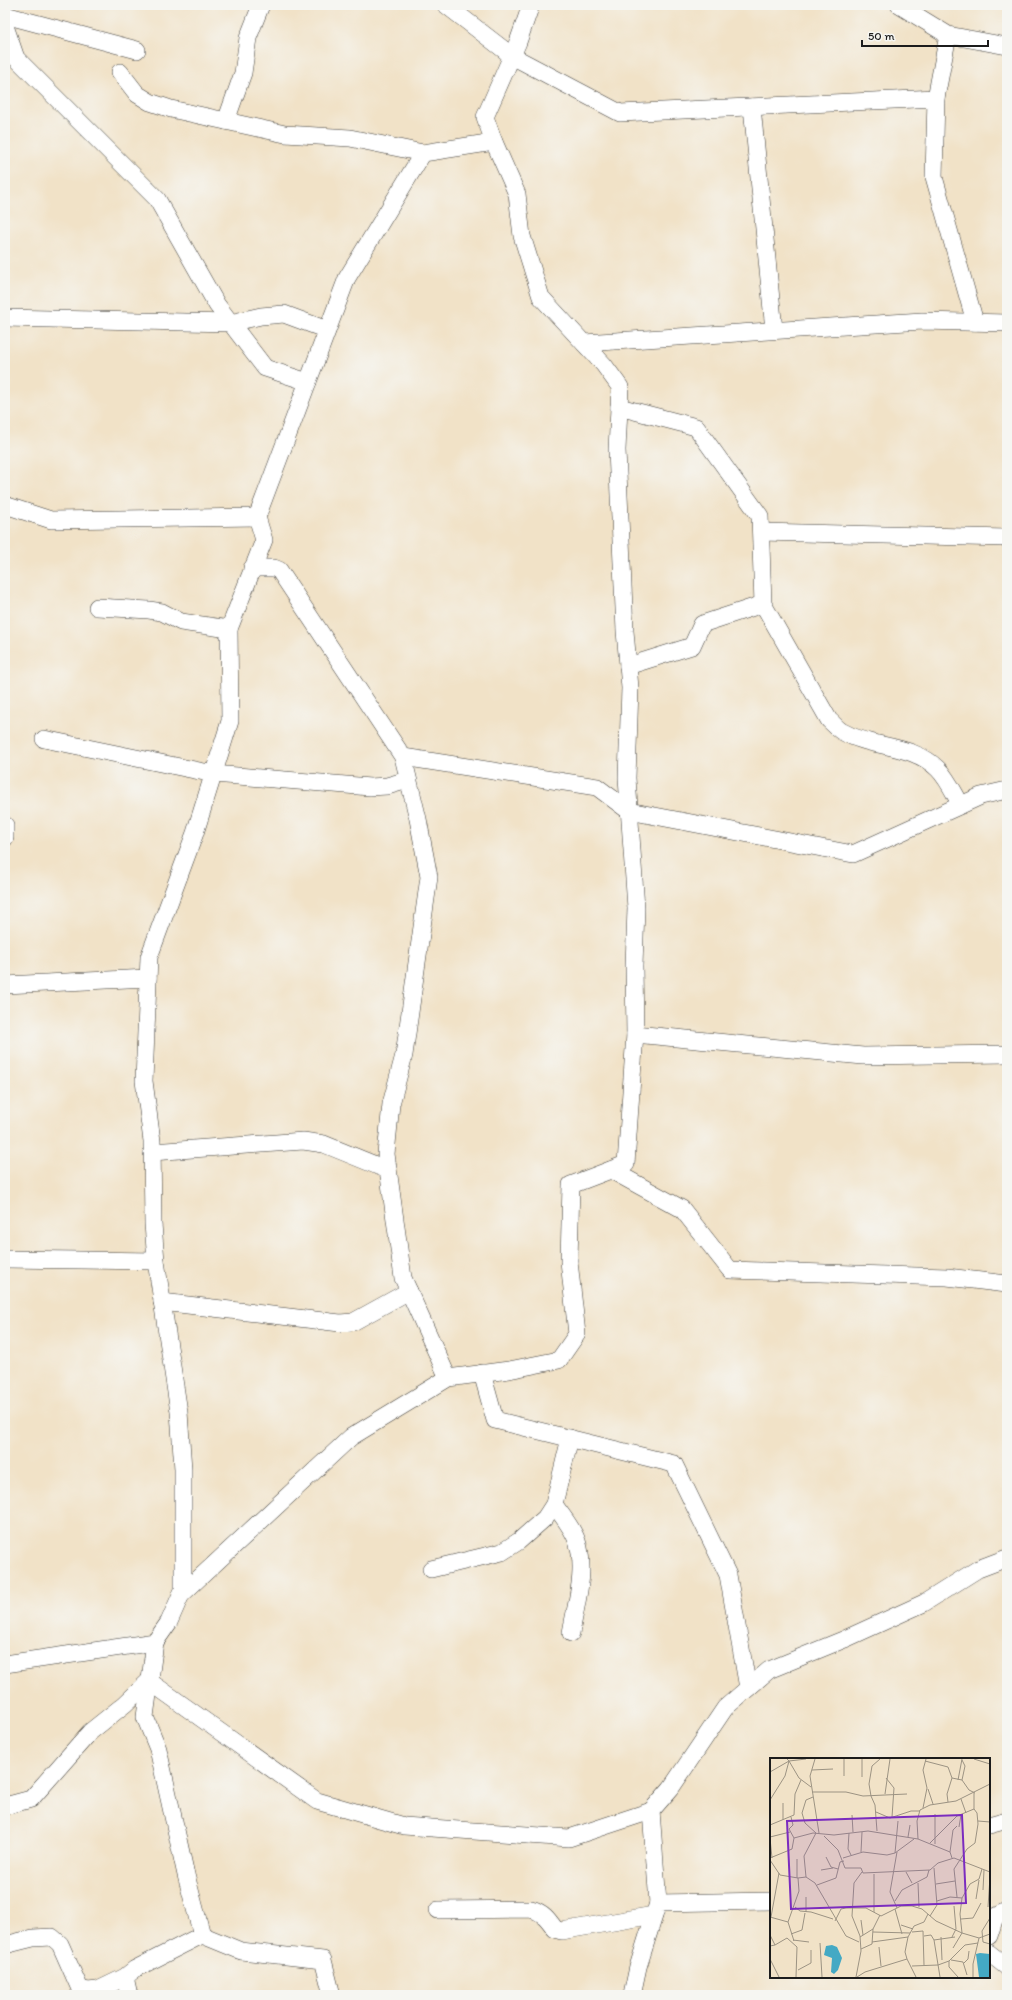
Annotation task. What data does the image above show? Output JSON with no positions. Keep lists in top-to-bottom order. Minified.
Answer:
{"scale_bar":"50 m"}
